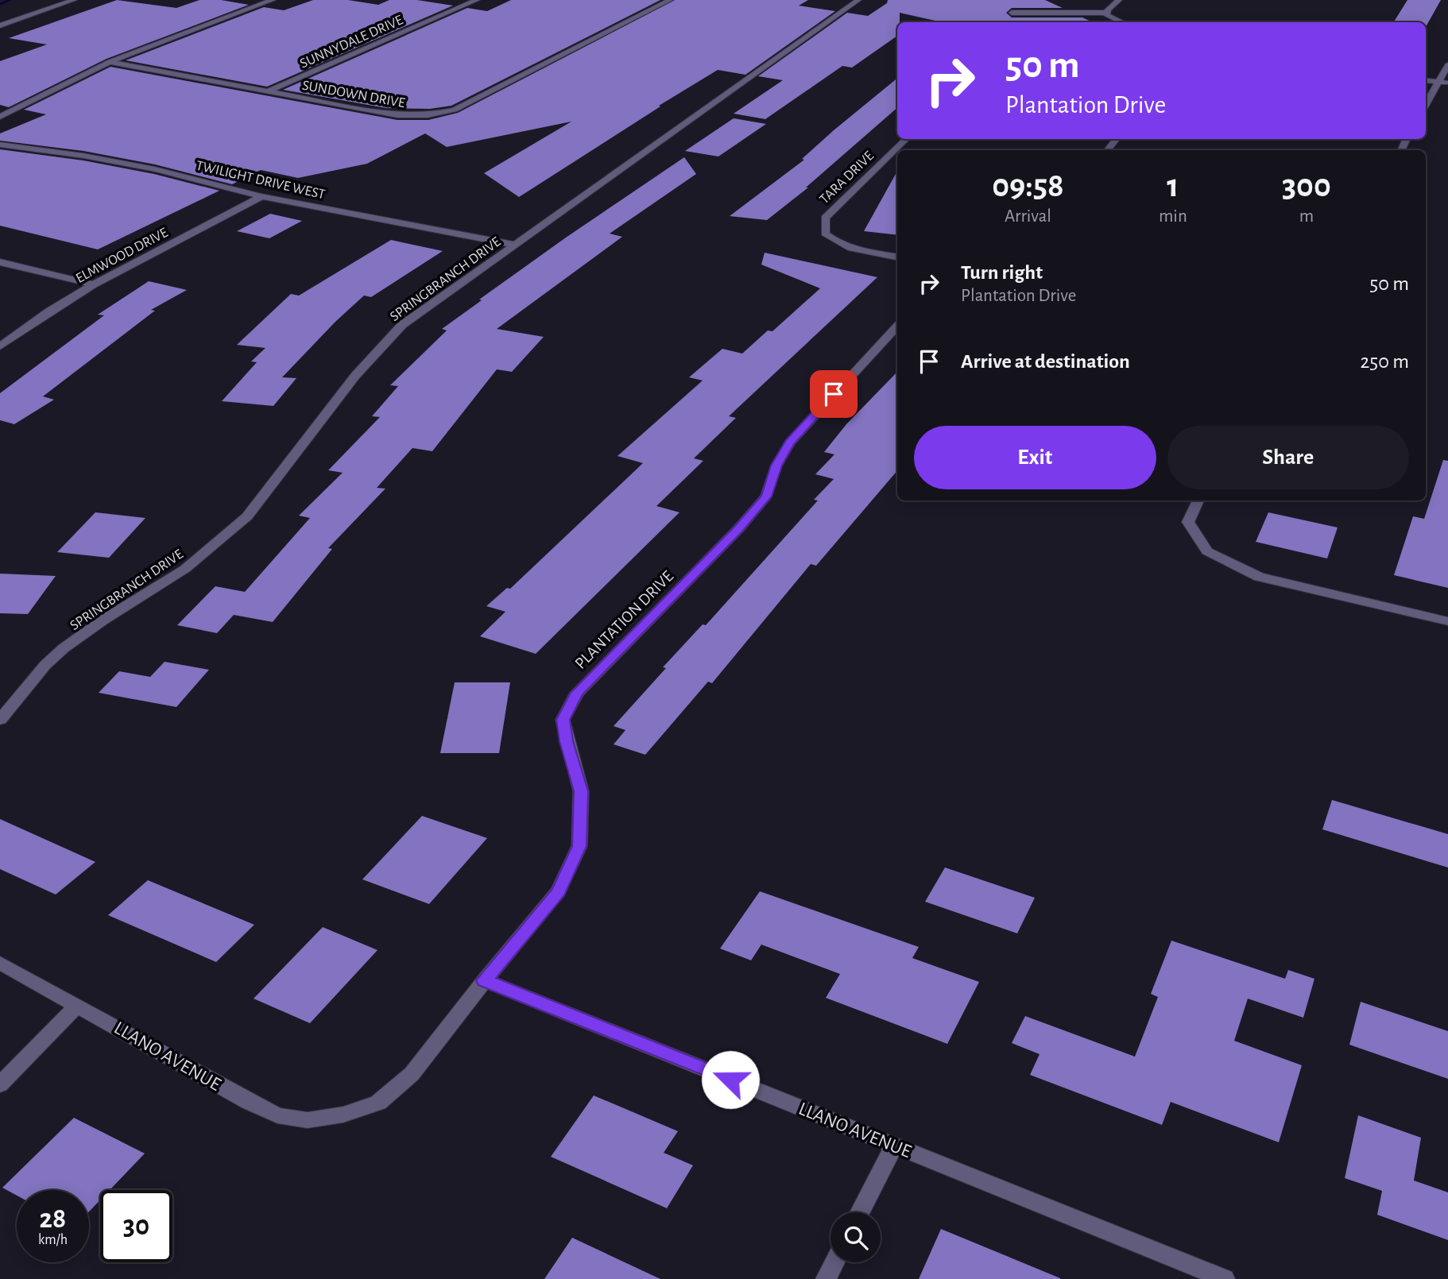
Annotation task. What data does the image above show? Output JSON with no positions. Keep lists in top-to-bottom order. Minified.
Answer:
{"streets":{"street":["SUNNYDALE DRIVE","SUNDOWN DRIVE","TARA DRIVE","TWILIGHT DRIVE WEST","ELMWOOD DRIVE","SPRINGBRANCH DRIVE","PLANTATION DRIVE","LLANO AVENUE"]},"crossings":[["SUNNYDALE DRIVE","SUNDOWN DRIVE"],["TWILIGHT DRIVE WEST","ELMWOOD DRIVE"],["TWILIGHT DRIVE WEST","SPRINGBRANCH DRIVE"],["PLANTATION DRIVE","LLANO AVENUE"]],"page":{"turn":["50 m","Plantation Drive"],"eta":["09:58","Arrival","1","min","300","m"],"list":[{"name":"Turn right","note":"Plantation Drive","value":"50 m"},{"name":"Arrive at destination","value":"250 m"}],"buttons":["Exit","Share"],"speed":"28 km/h","limit":"30"}}
